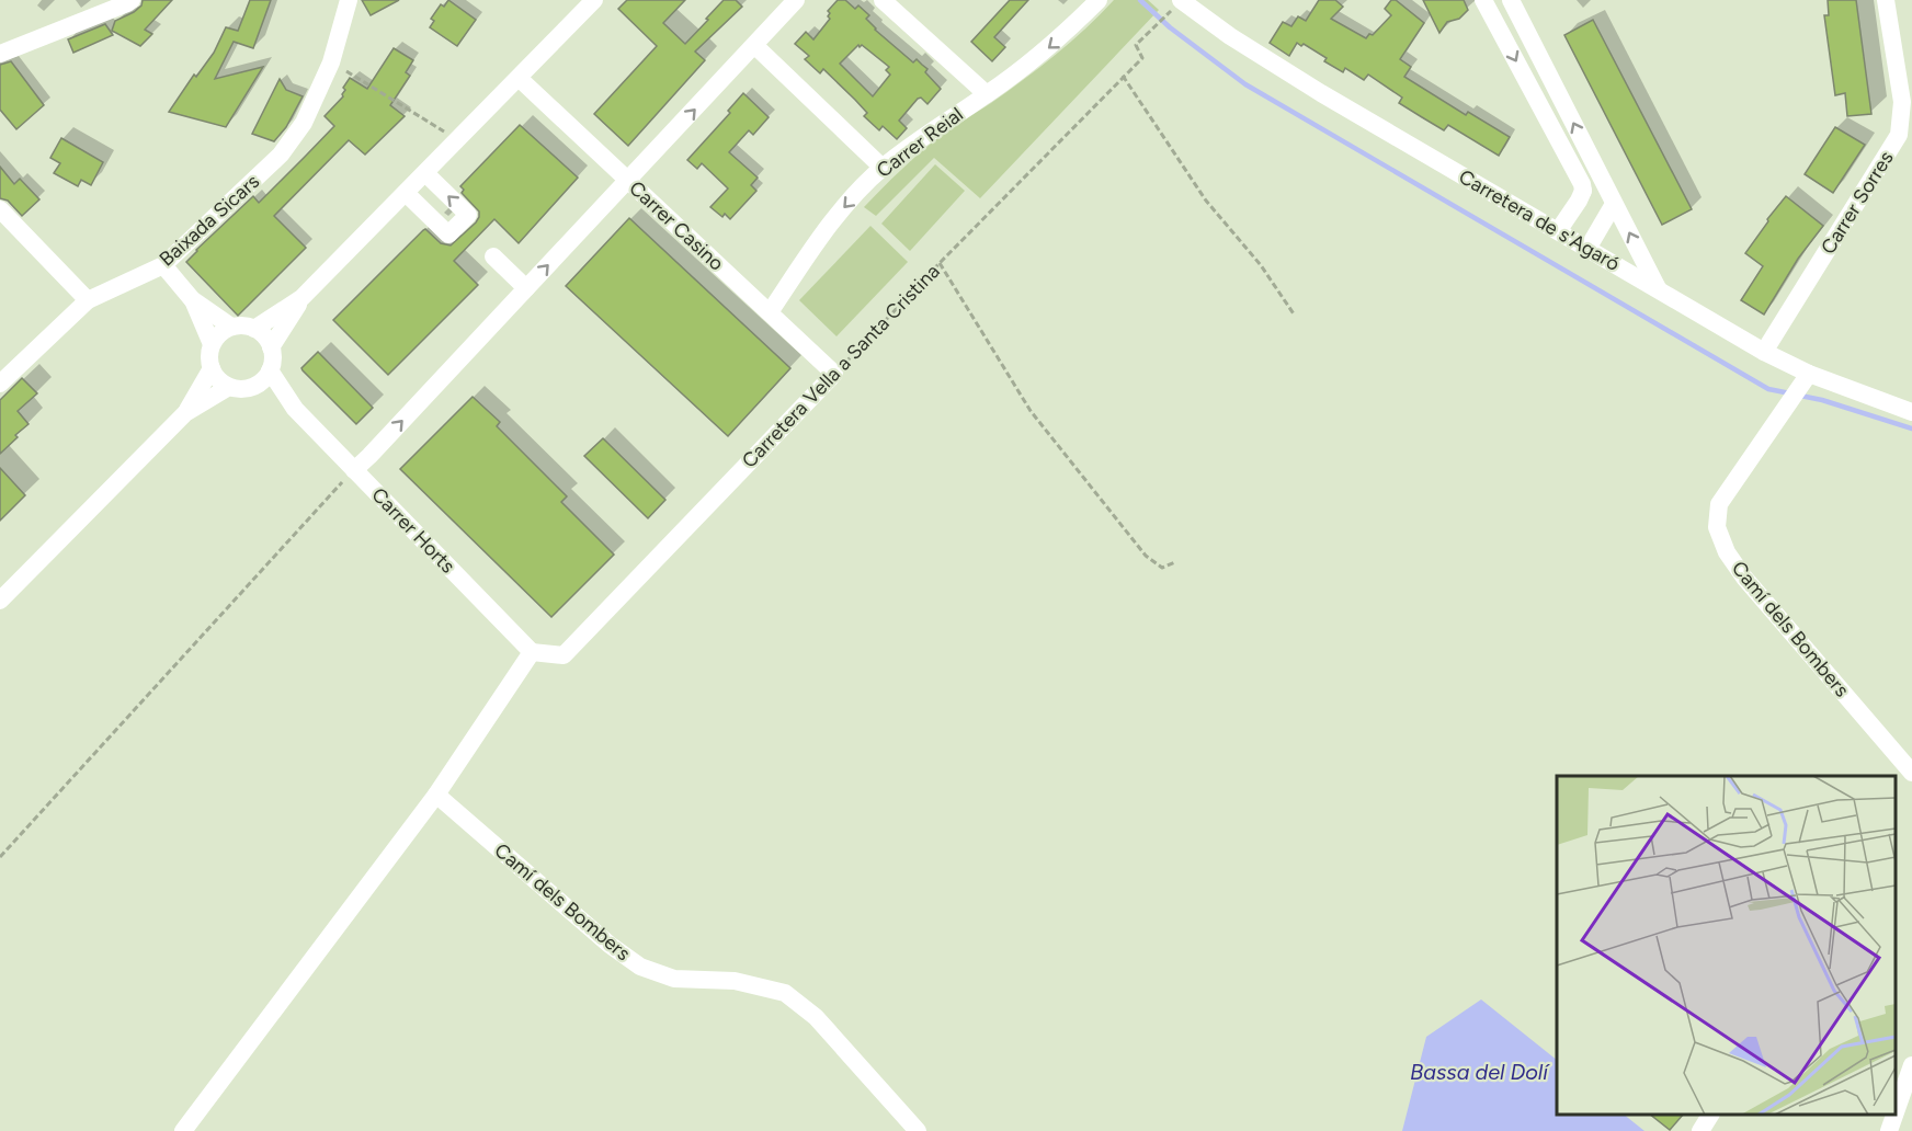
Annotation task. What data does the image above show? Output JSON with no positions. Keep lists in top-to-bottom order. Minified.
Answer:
{"streets":{"street":["Carrer Reial","Carrer Sorres","Baixada Sicars","Carretera de s'Agaró","Carrer Casino","Carretera Vella a Santa Cristina","Carrer Horts","Camí dels Bombers"]},"crossings":[["Carrer Reial","Carrer Casino"],["Carrer Sorres","Carretera de s'Agaró"],["Carretera de s'Agaró","Carretera Vella a Santa Cristina"],["Carretera de s'Agaró","Camí dels Bombers"],["Carrer Casino","Carretera Vella a Santa Cristina"],["Carretera Vella a Santa Cristina","Carrer Horts"]],"one_way":["Carrer Reial"],"water":["Bassa del Dolí"]}
